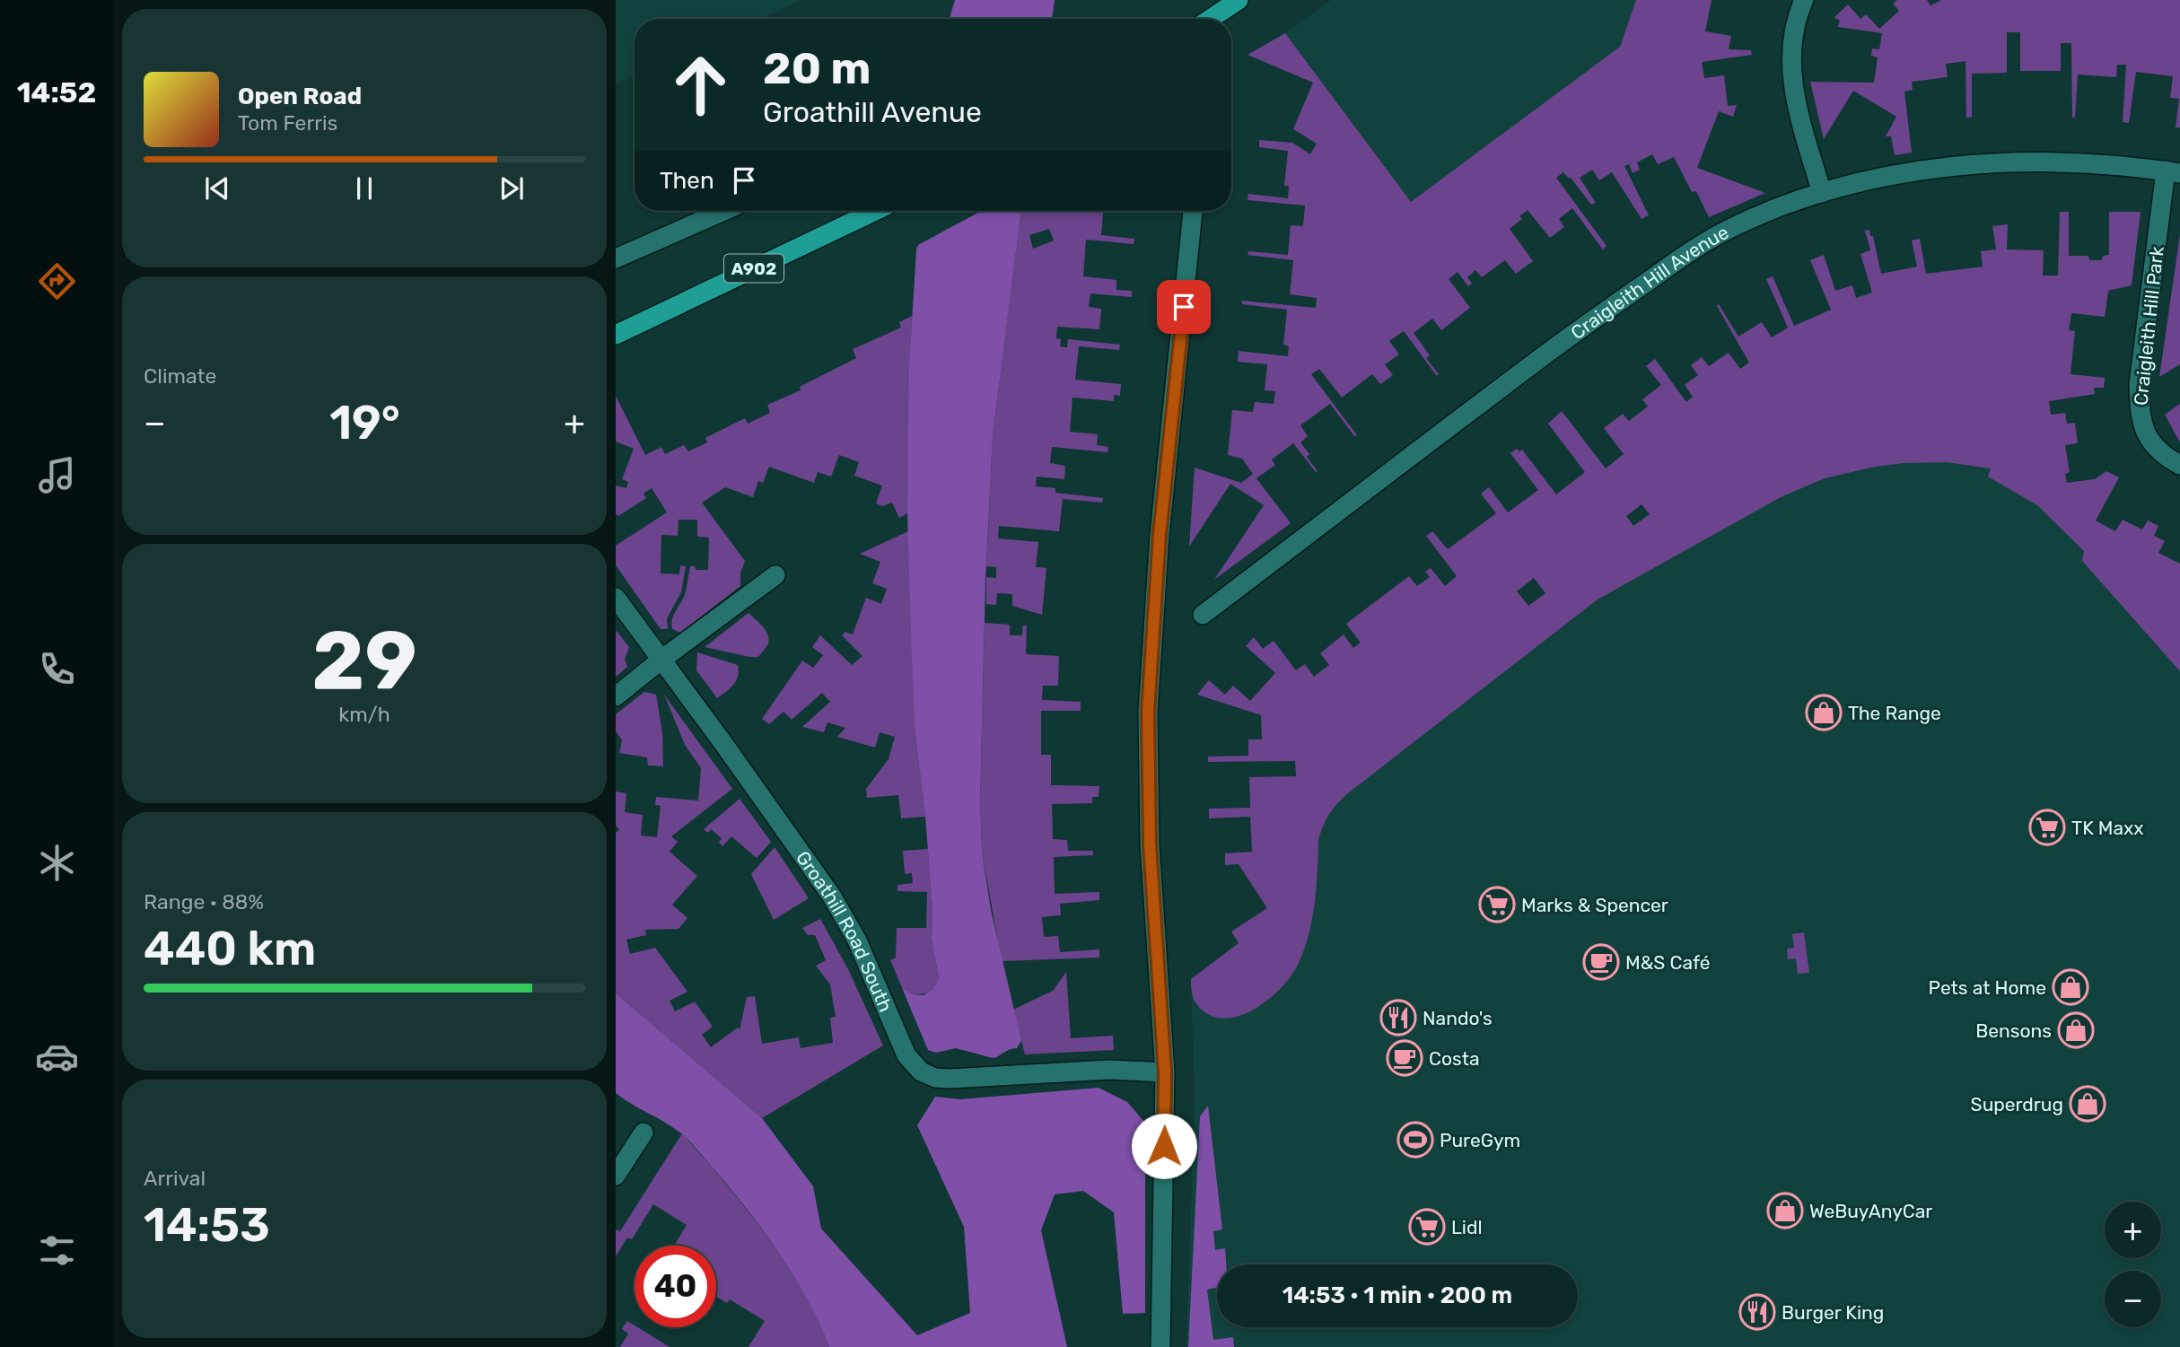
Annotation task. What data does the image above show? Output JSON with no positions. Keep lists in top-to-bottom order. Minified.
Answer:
{"streets":{"main road":["A902"],"street":["Craigleith Hill Avenue","Craigleith Hill Park","Groathill Road South"]},"crossings":[["Craigleith Hill Avenue","Craigleith Hill Park"]],"places":{"shop":["The Range","Pets at Home","Bensons","Superdrug","WeBuyAnyCar"],"supermarket":["TK Maxx","Marks & Spencer","Lidl"],"cafe":["M&S Café","Costa"],"restaurant":["Nando's","Burger King"],"sports":["PureGym"]},"page":{"tabs":"14:52","turn":["20 m","Groathill Avenue"],"song":["Open Road","Tom Ferris"],"then":"Then","tile":["Climate",["29","km/h"],["Range · 88%","440 km"],["Arrival","14:53"]],"heat":["−","19°","+"],"map_buttons":["+","−"],"limit":"40","trip":"14:53 · 1 min · 200 m"}}
